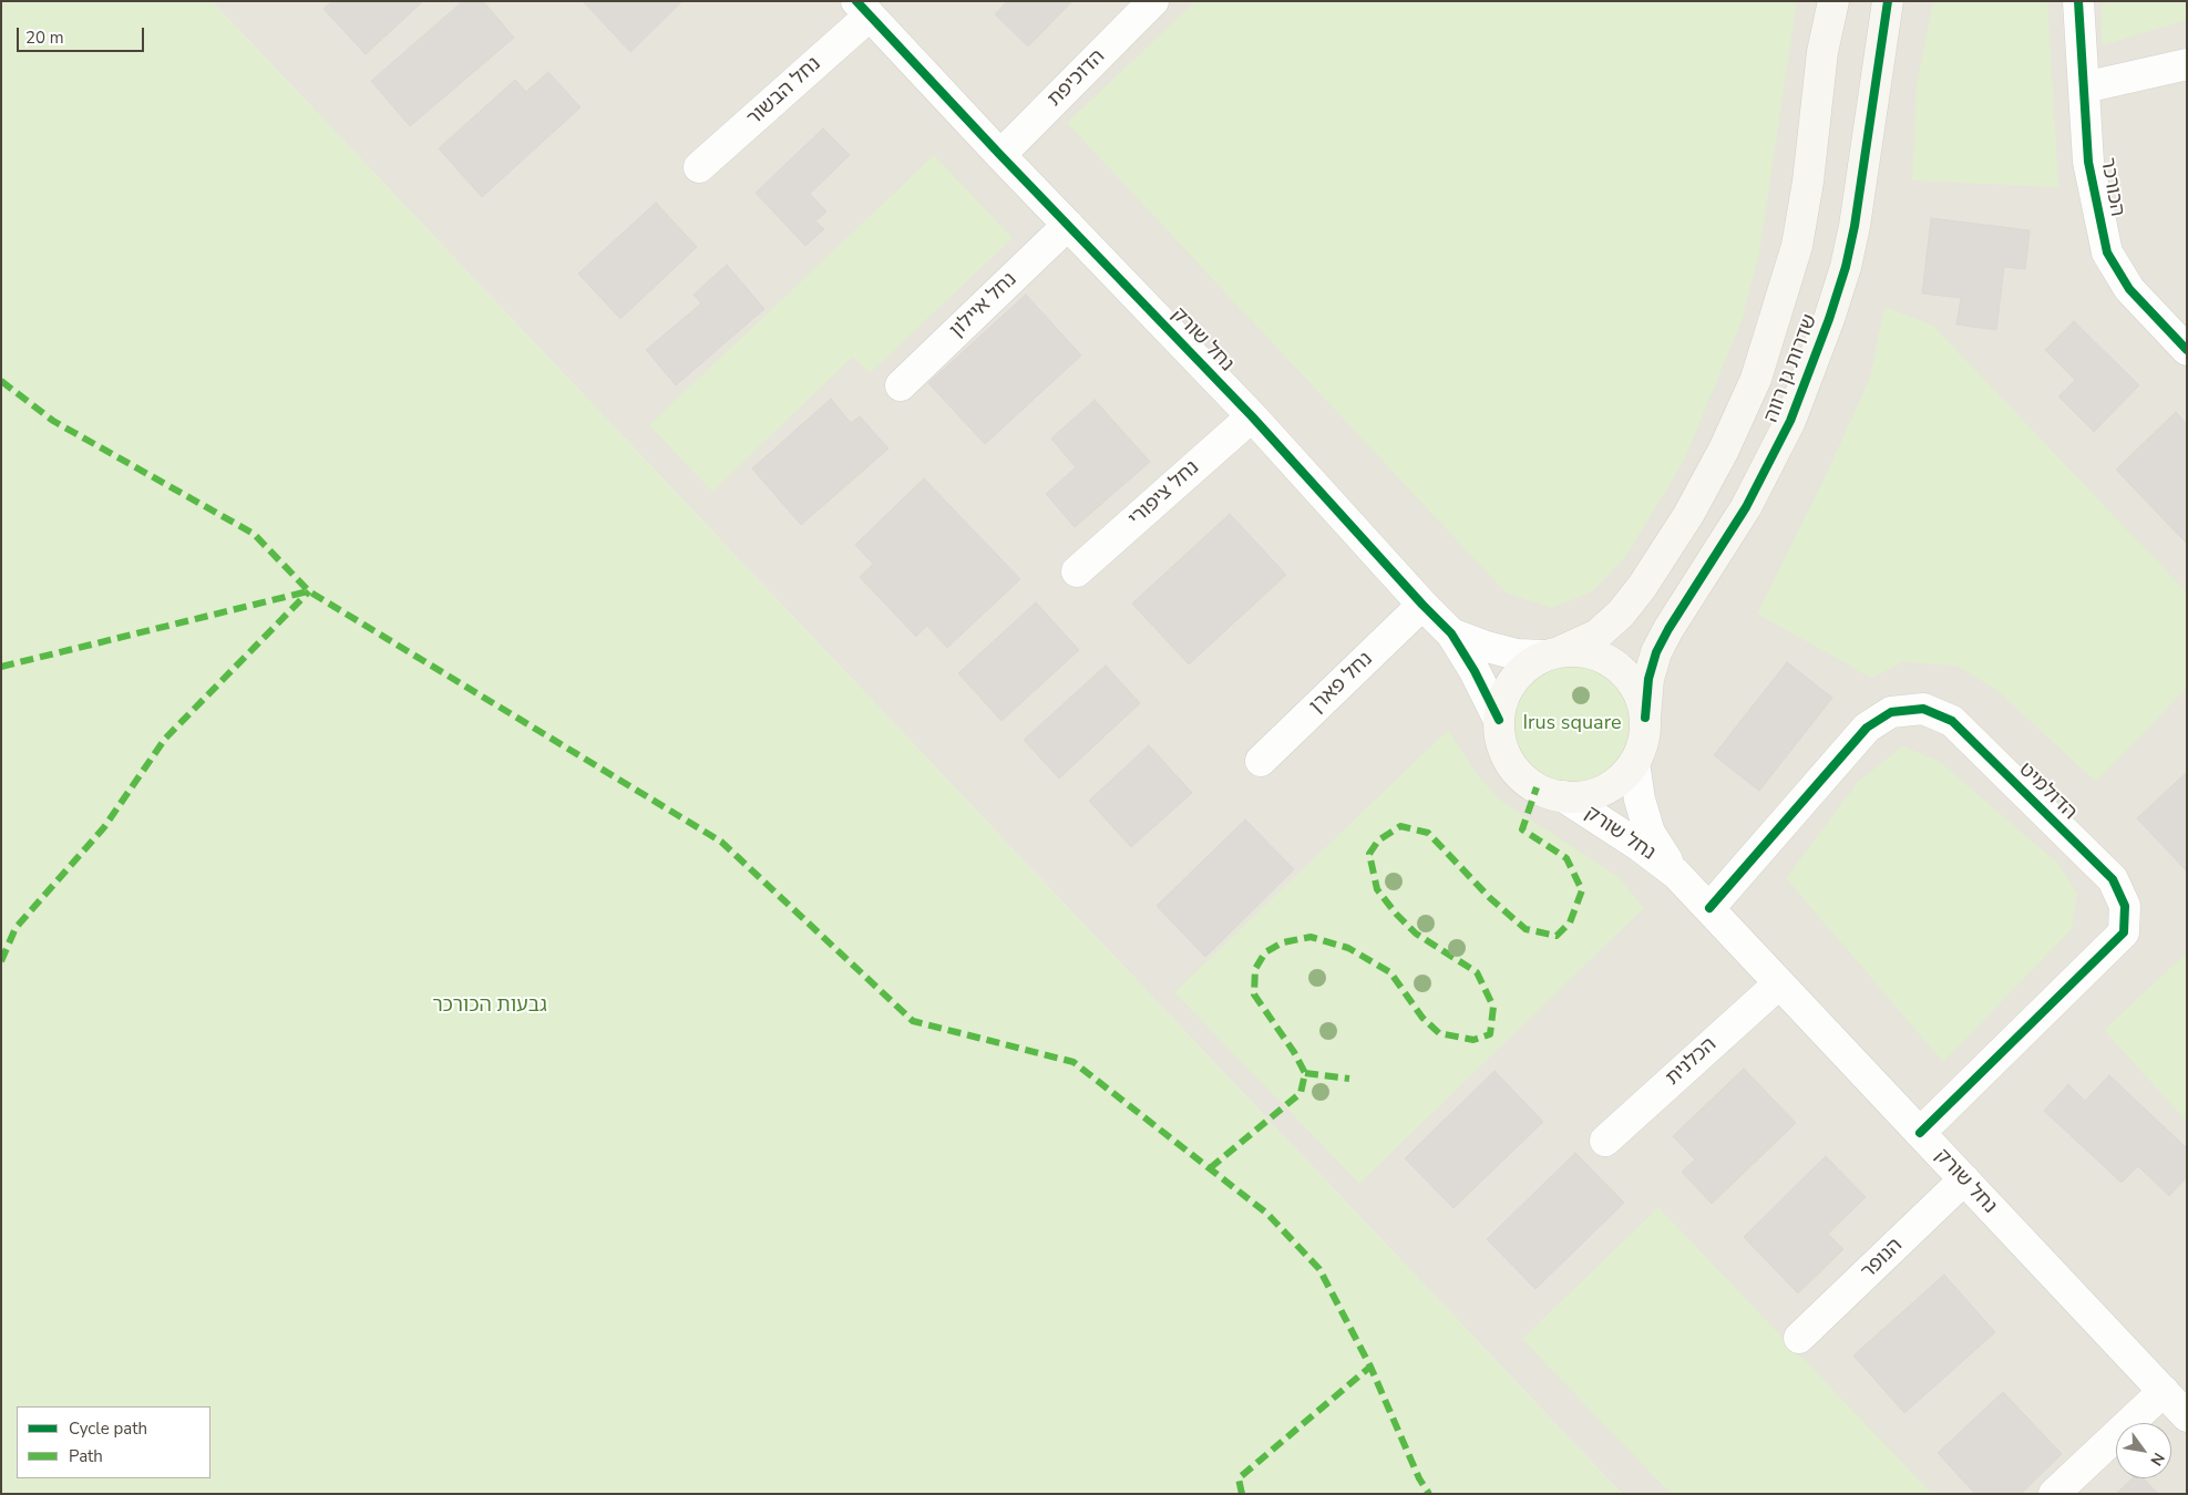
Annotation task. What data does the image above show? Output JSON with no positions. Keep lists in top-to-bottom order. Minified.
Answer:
{"streets":{"street":["הדוכיפת","נחל הבשור","הכורכר","נחל איילון","נחל שורק","שדרות גן רווה","נחל ציפורי","נחל פארן","הדולמיט","הכלנית","הנופר"]},"crossings":[["הדוכיפת","נחל שורק"],["נחל הבשור","נחל שורק"],["נחל איילון","נחל שורק"],["נחל שורק","שדרות גן רווה"],["נחל שורק","נחל ציפורי"],["נחל שורק","נחל פארן"],["נחל שורק","הדולמיט"],["נחל שורק","הכלנית"],["נחל שורק","הנופר"]],"parks":["Irus square","גבעות הכורכר"],"legend":["Cycle path","Path"],"scale_bar":"20 m","north":"bottom right"}
